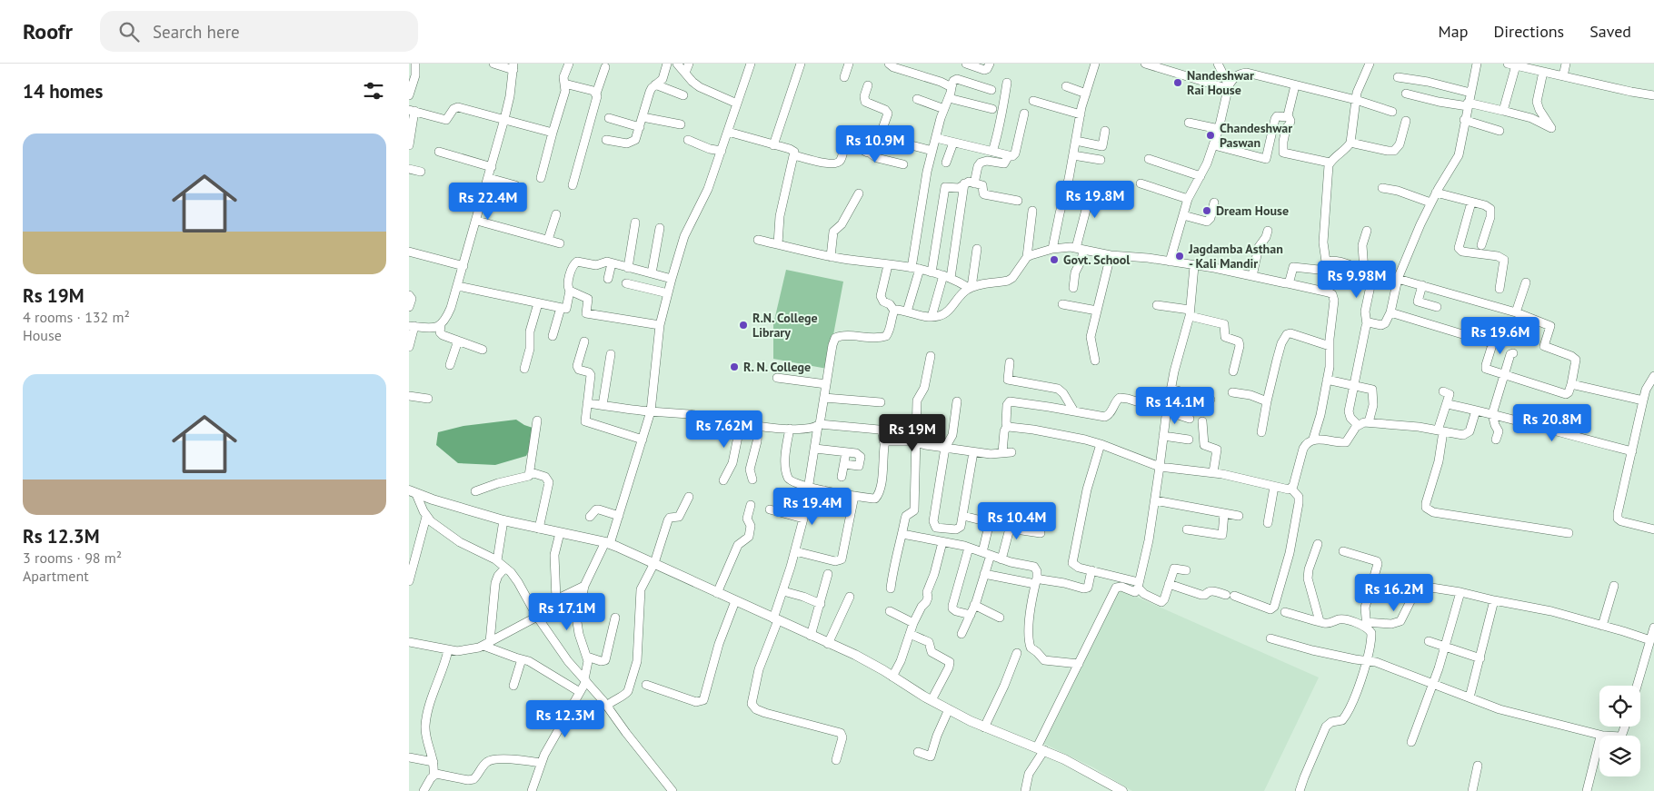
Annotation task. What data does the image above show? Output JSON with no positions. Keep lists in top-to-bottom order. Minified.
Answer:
{"places":["Nandeshwar Rai House","Chandeshwar Paswan","Dream House","Jagdamba Asthan - Kali Mandir","Govt. School","R.N. College Library","R. N. College"],"page":{"header":"Roofr","search":"Search here","nav":["Map","Directions","Saved"],"heading":"14 homes","list":[{"name":"Rs 19M","note":"4 rooms · 132 m² · House"},{"name":"Rs 12.3M","note":"3 rooms · 98 m² · Apartment"}],"price":["Rs 10.9M","Rs 19.8M","Rs 22.4M","Rs 9.98M","Rs 19.6M","Rs 14.1M","Rs 20.8M","Rs 7.62M","Rs 19M","Rs 19.4M","Rs 10.4M","Rs 16.2M","Rs 17.1M","Rs 12.3M"]}}
